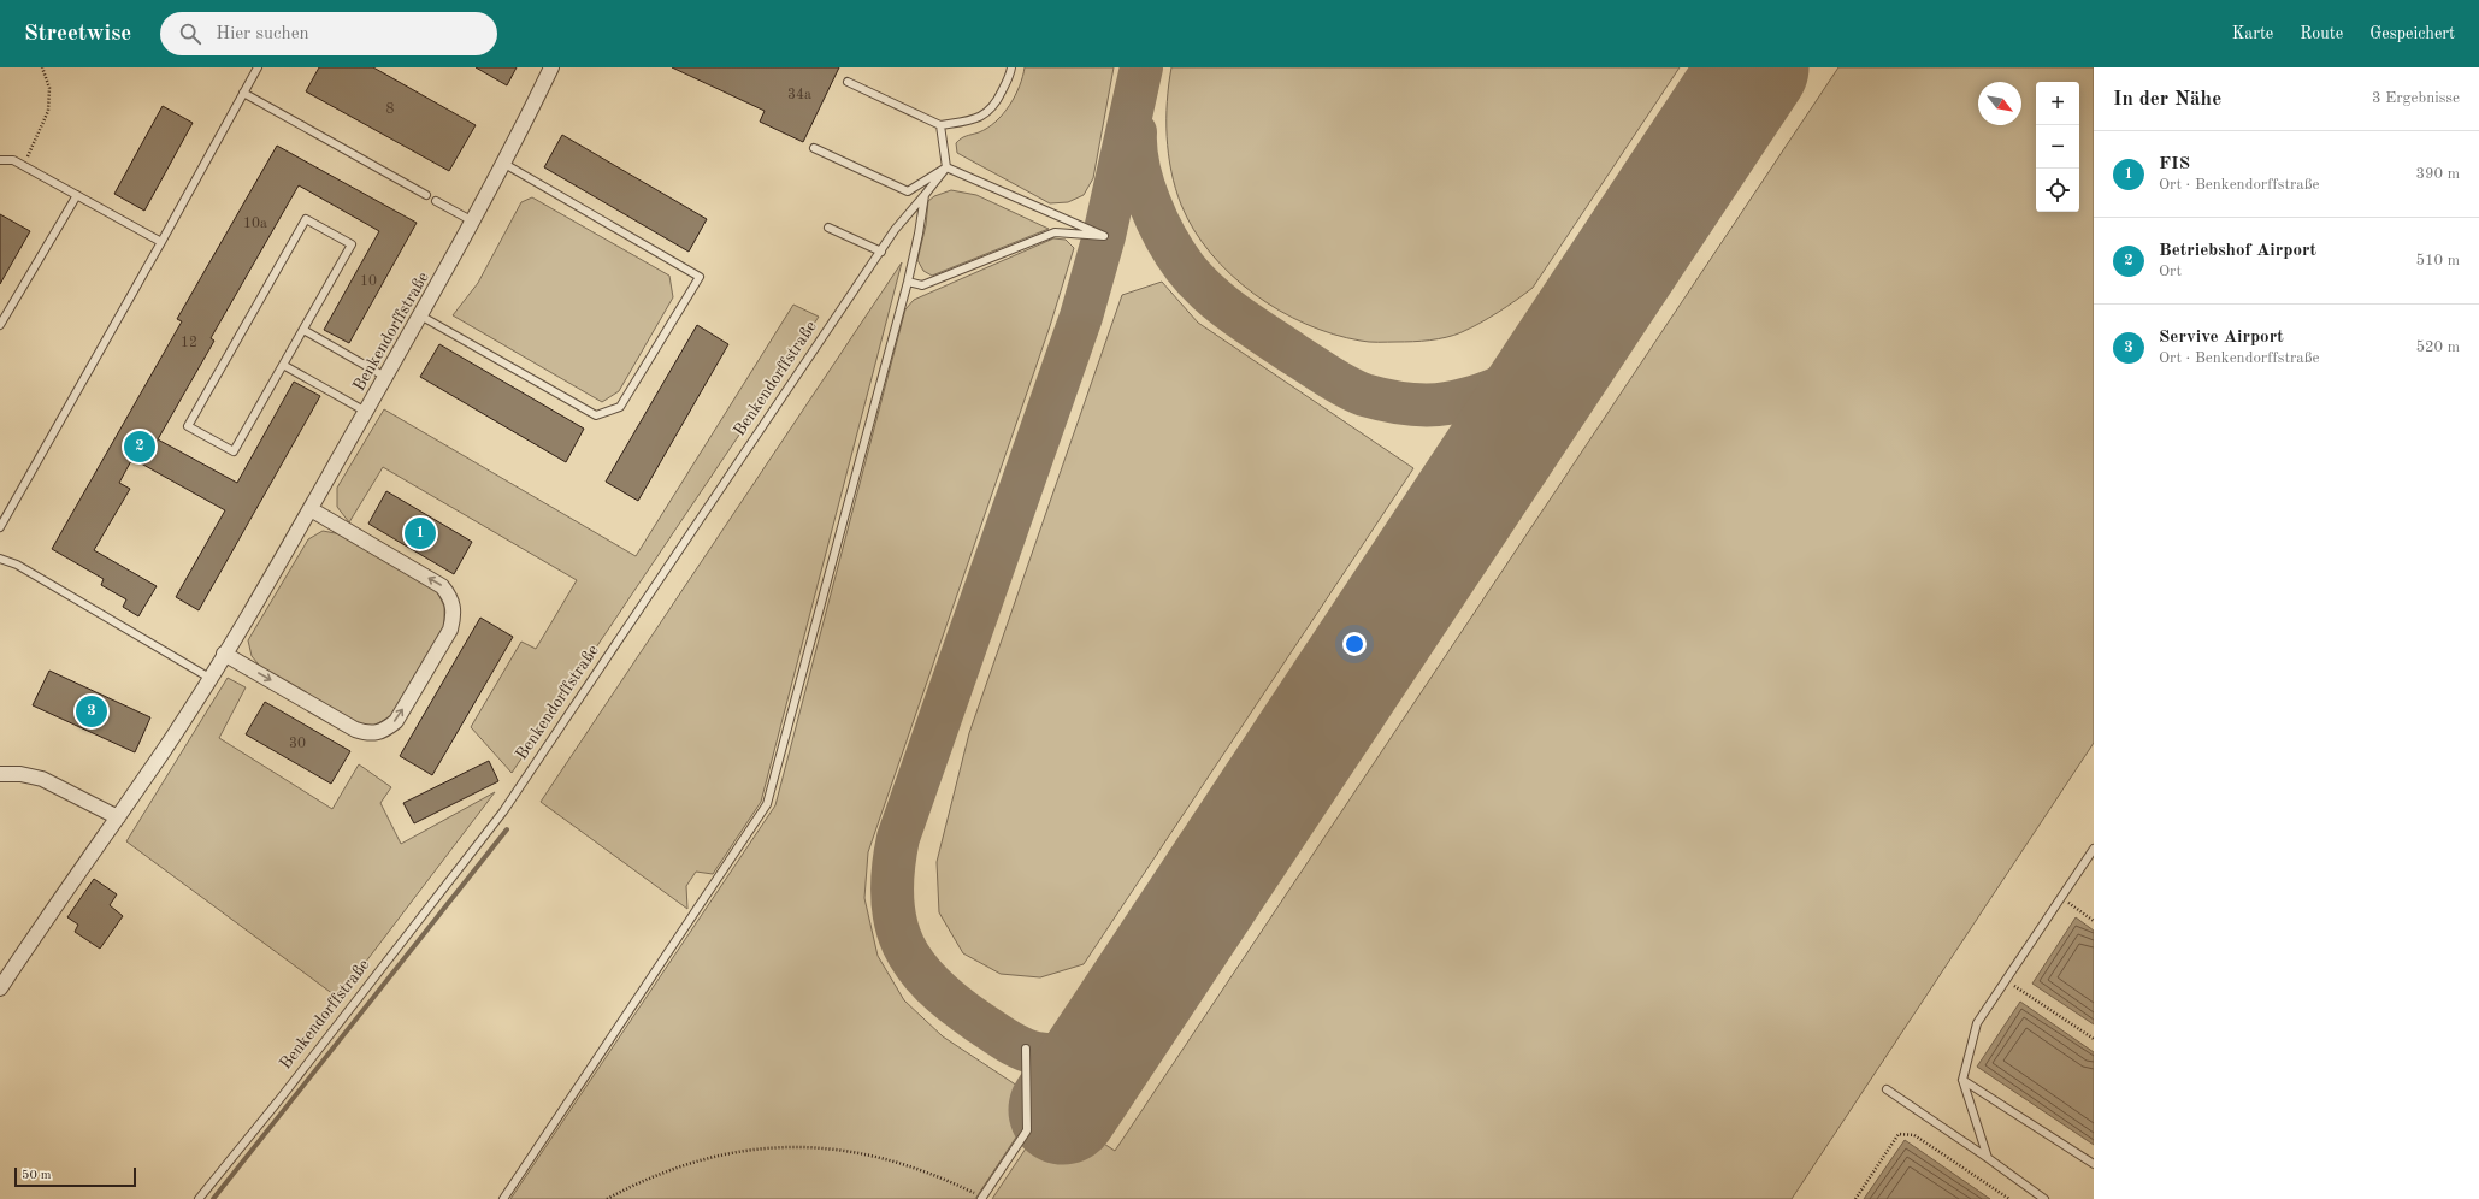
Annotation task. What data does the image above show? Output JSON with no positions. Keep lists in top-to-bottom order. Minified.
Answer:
{"streets":{"street":["Benkendorffstraße"]},"house_numbers":["34a","8","10a","10","12","30"],"scale_bar":"50 m","north":"bottom right","page":{"header":"Streetwise","search":"Hier suchen","nav":["Karte","Route","Gespeichert"],"heading":["In der Nähe","3 Ergebnisse"],"map_buttons":["+","−"],"list":[{"mark":"1","name":"FIS","note":"Ort · Benkendorffstraße","value":"390 m"},{"mark":"2","name":"Betriebshof Airport","note":"Ort","value":"510 m"},{"mark":"3","name":"Servive Airport","note":"Ort · Benkendorffstraße","value":"520 m"}],"pins":["2","1","3"],"scale":"50 m"}}
